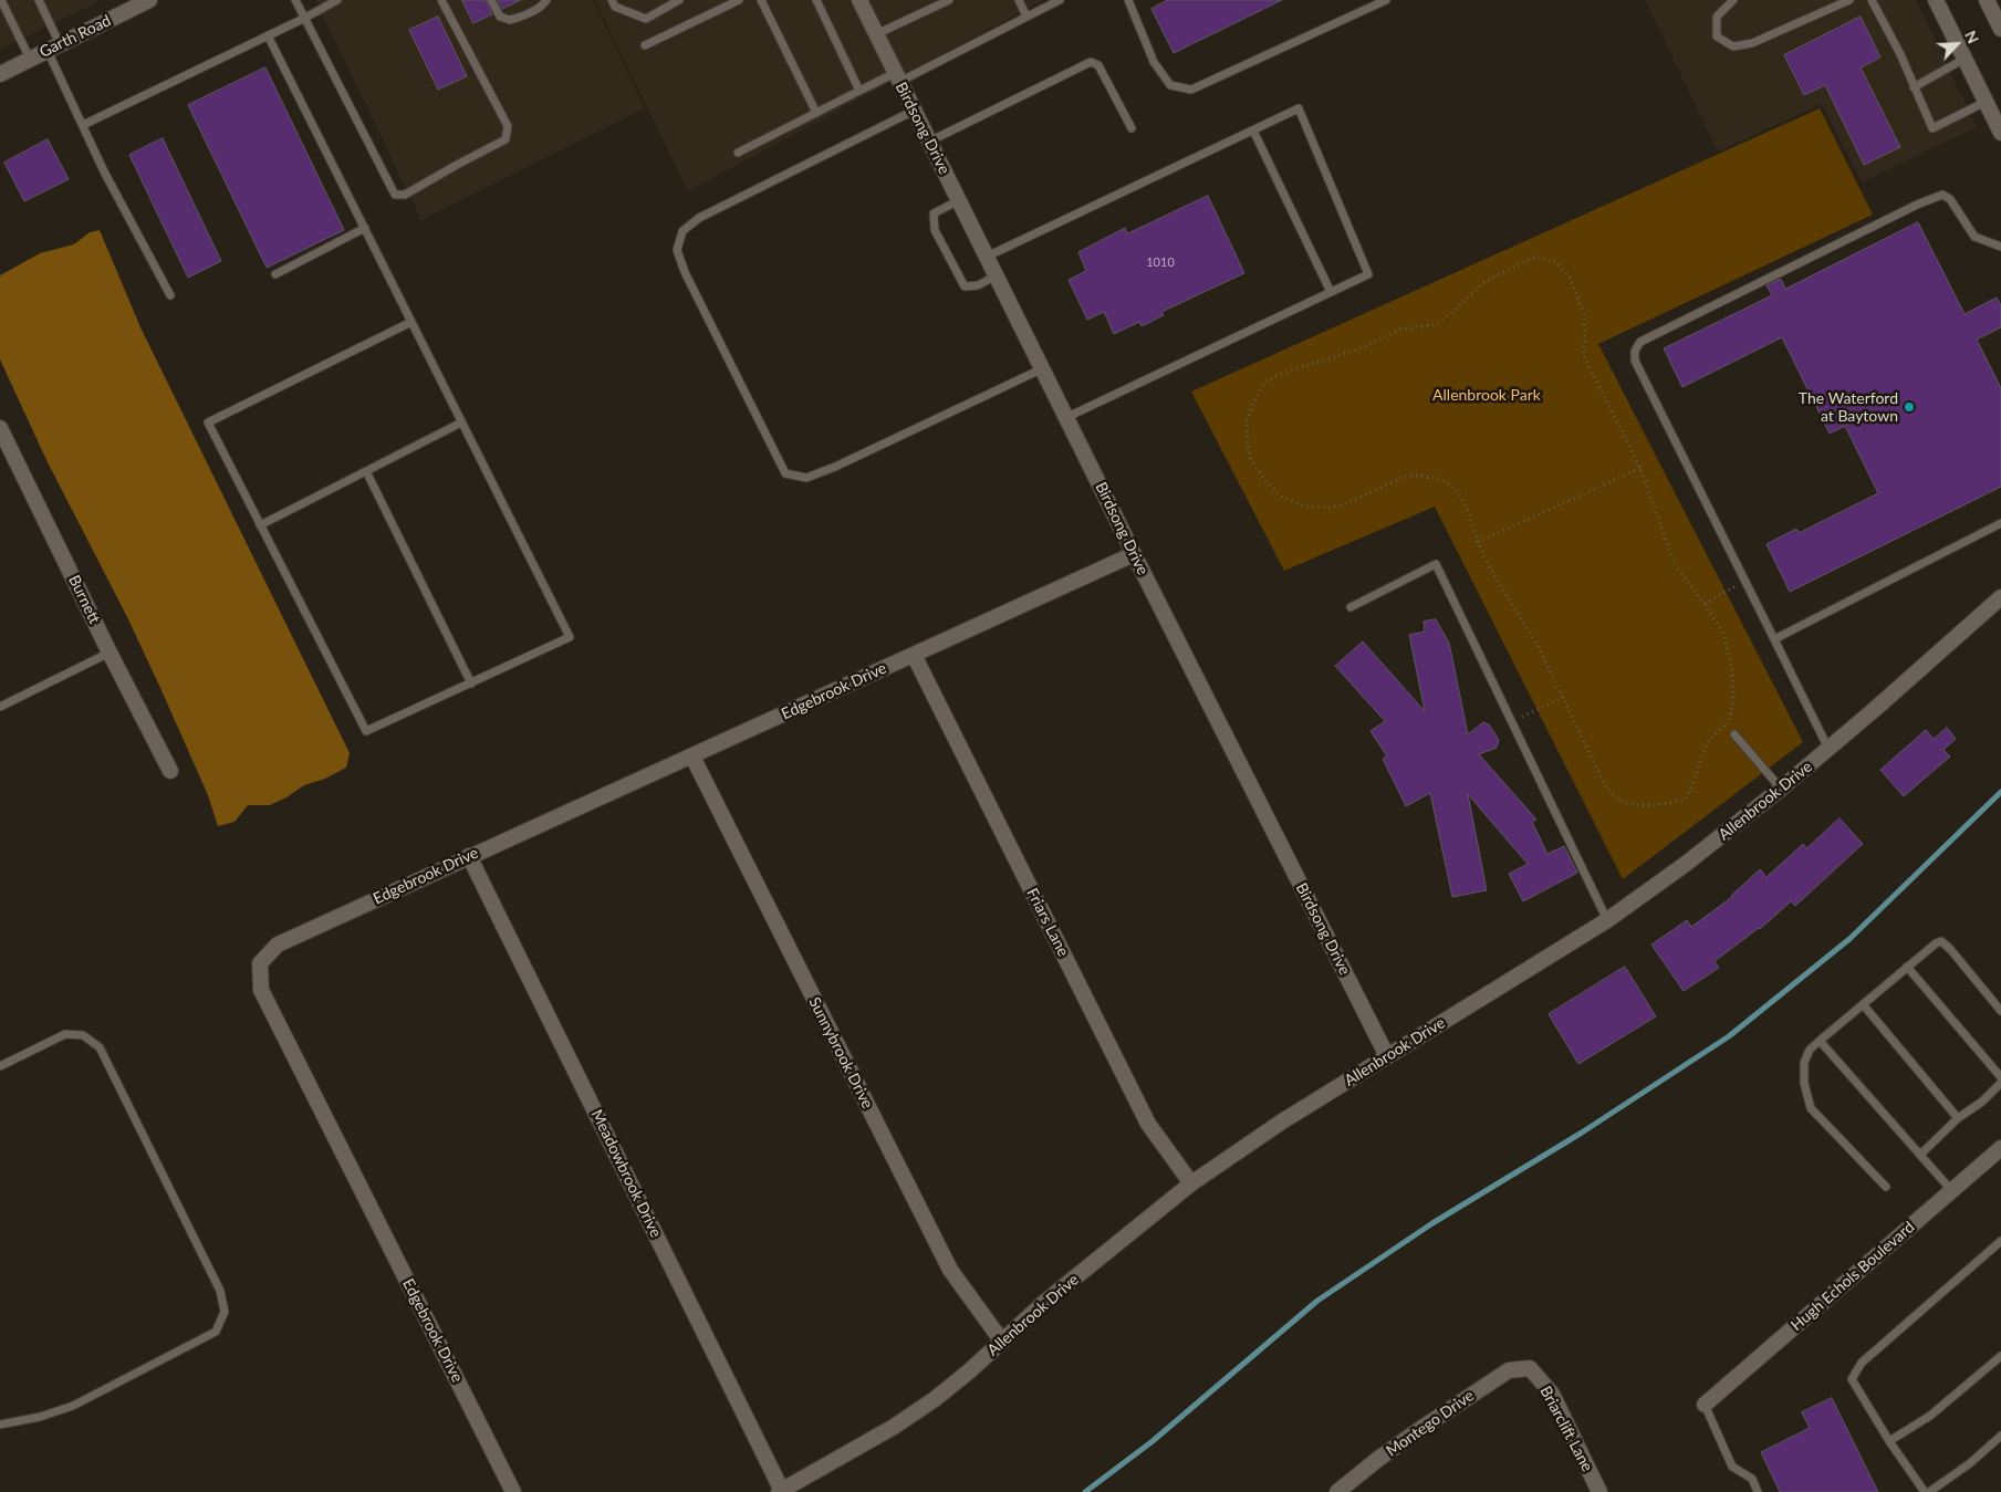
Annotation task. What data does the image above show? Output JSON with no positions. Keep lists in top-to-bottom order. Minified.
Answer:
{"streets":{"street":["Garth Road","Birdsong Drive","Burnett","Edgebrook Drive","Allenbrook Drive","Friars Lane","Sunnybrook Drive","Meadowbrook Drive","Hugh Echols Boulevard","Montego Drive","Briarclift Lane"]},"crossings":[["Birdsong Drive","Edgebrook Drive"],["Birdsong Drive","Allenbrook Drive"],["Edgebrook Drive","Friars Lane"],["Edgebrook Drive","Sunnybrook Drive"],["Edgebrook Drive","Meadowbrook Drive"],["Allenbrook Drive","Friars Lane"],["Allenbrook Drive","Sunnybrook Drive"],["Allenbrook Drive","Meadowbrook Drive"],["Montego Drive","Briarclift Lane"]],"parks":["Allenbrook Park"],"places":["The Waterford at Baytown"],"house_numbers":["1010"],"north":"top right"}
